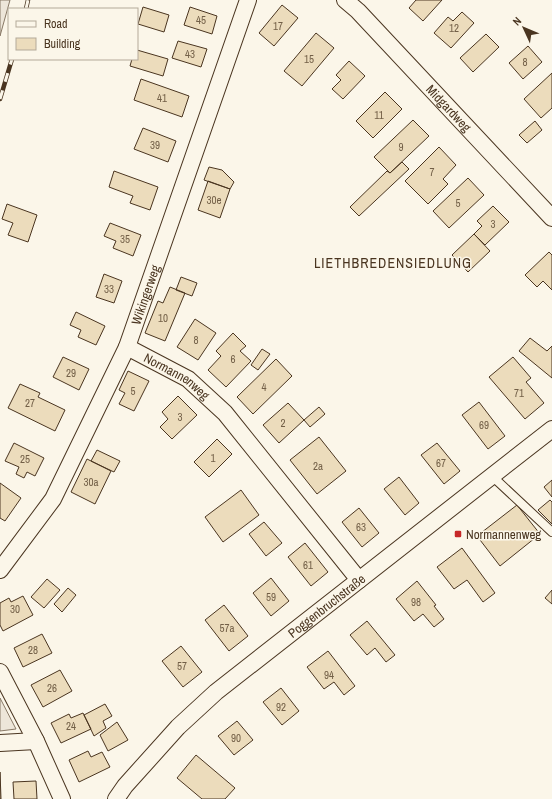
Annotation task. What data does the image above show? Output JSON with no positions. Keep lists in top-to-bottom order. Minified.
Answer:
{"streets":{"street":["Midgardweg","Wikingerweg","Normannenweg","Poggenbruchstraße"]},"crossings":[["Wikingerweg","Normannenweg"],["Normannenweg","Poggenbruchstraße"]],"districts":["LIETHBREDENSIEDLUNG"],"places":{"transit":["Normannenweg"]},"house_numbers":["45","17","12","43","15","8","41","11","39","9","7","30e","5","3","35","33","10","8","6","29","4","5","71","27","3","2","69","1","25","67","2a","30a","63","61","59","98","30","57a","28","57","94","26","92","24","90"],"legend":["Road","Building"],"north":"top left"}
